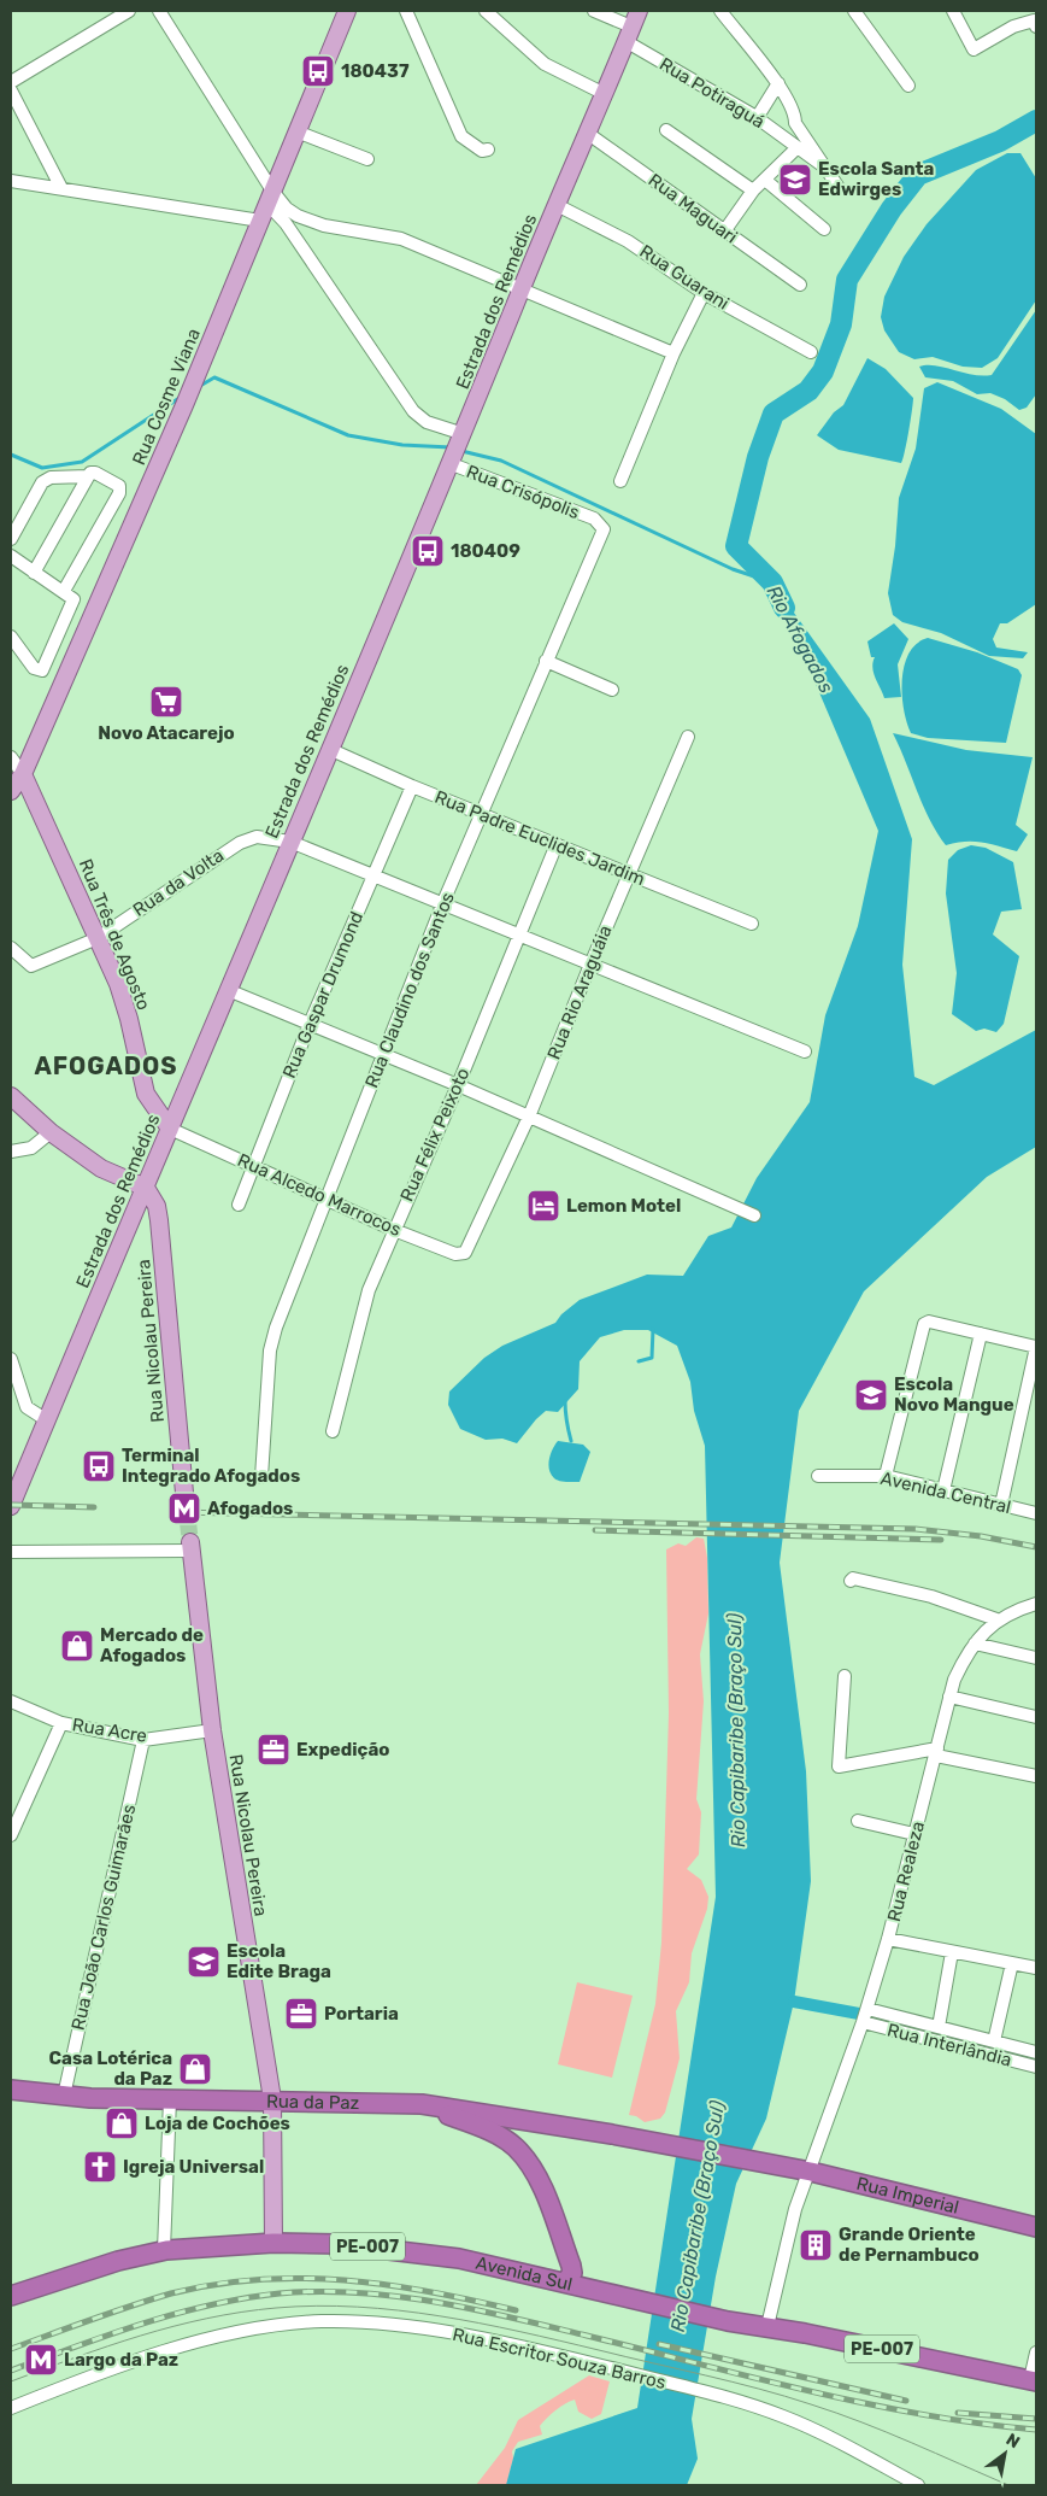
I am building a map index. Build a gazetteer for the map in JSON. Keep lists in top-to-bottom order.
{
  "streets": {
    "highway": [
      "Rua da Paz",
      "Rua Imperial",
      "PE-007",
      "Avenida Sul"
    ],
    "main road": [
      "Estrada dos Remédios",
      "Rua Cosme Viana",
      "Rua Três de Agosto",
      "Rua Nicolau Pereira"
    ],
    "street": [
      "Rua Potiraguá",
      "Rua Maguari",
      "Rua Guarani",
      "Rua Crisópolis",
      "Rua Padre Euclides Jardim",
      "Rua da Volta",
      "Rua Claudino dos Santos",
      "Rua Rio Araguáia",
      "Rua Gaspar Drumond",
      "Rua Félix Peixoto",
      "Rua Alcedo Marrocos",
      "Avenida Central",
      "Rua Acre",
      "Rua Realeza",
      "Rua João Carlos Guimarães",
      "Rua Interlândia",
      "Rua Escritor Souza Barros"
    ]
  },
  "crossings": [
    ["Rua Potiraguá", "Estrada dos Remédios"],
    ["Rua Maguari", "Estrada dos Remédios"],
    ["Rua Guarani", "Estrada dos Remédios"],
    ["Estrada dos Remédios", "Rua Crisópolis"],
    ["Estrada dos Remédios", "Rua Padre Euclides Jardim"],
    ["Estrada dos Remédios", "Rua da Volta"],
    ["Estrada dos Remédios", "Rua Três de Agosto"],
    ["Estrada dos Remédios", "Rua Alcedo Marrocos"],
    ["Estrada dos Remédios", "Rua Nicolau Pereira"],
    ["Rua Cosme Viana", "Rua Três de Agosto"],
    ["Rua Crisópolis", "Rua Claudino dos Santos"],
    ["Rua Padre Euclides Jardim", "Rua Claudino dos Santos"],
    ["Rua Padre Euclides Jardim", "Rua Rio Araguáia"],
    ["Rua Padre Euclides Jardim", "Rua Gaspar Drumond"],
    ["Rua Padre Euclides Jardim", "Rua Félix Peixoto"],
    ["Rua da Volta", "Rua Três de Agosto"],
    ["Rua da Volta", "Rua Claudino dos Santos"],
    ["Rua da Volta", "Rua Rio Araguáia"],
    ["Rua da Volta", "Rua Gaspar Drumond"],
    ["Rua da Volta", "Rua Félix Peixoto"],
    ["Rua Três de Agosto", "Rua Alcedo Marrocos"],
    ["Rua Claudino dos Santos", "Rua Alcedo Marrocos"],
    ["Rua Rio Araguáia", "Rua Alcedo Marrocos"],
    ["Rua Gaspar Drumond", "Rua Alcedo Marrocos"],
    ["Rua Félix Peixoto", "Rua Alcedo Marrocos"],
    ["Rua Nicolau Pereira", "Rua Acre"],
    ["Rua Nicolau Pereira", "Rua da Paz"],
    ["Rua Nicolau Pereira", "Avenida Sul"],
    ["Rua Acre", "Rua João Carlos Guimarães"],
    ["Rua Realeza", "Rua Interlândia"],
    ["Rua Realeza", "Rua Imperial"],
    ["Rua Realeza", "Avenida Sul"],
    ["Rua João Carlos Guimarães", "Rua da Paz"],
    ["Rua da Paz", "Rua Imperial"]
  ],
  "districts": ["AFOGADOS"],
  "water": ["Rio Afogados", "Rio Capibaribe (Braço Sul)"],
  "places": {
    "bus stop": ["180437", "180409", "Terminal Integrado Afogados"],
    "school or university": ["Escola Santa Edwirges", "Escola Novo Mangue", "Escola Edite Braga"],
    "supermarket": ["Novo Atacarejo"],
    "hotel": ["Lemon Motel"],
    "metro station": ["Afogados", "Largo da Paz"],
    "shop": ["Mercado de Afogados", "Casa Lotérica da Paz", "Loja de Cochões"],
    "office": ["Expedição", "Portaria"],
    "church": ["Igreja Universal"],
    "building": ["Grande Oriente de Pernambuco"]
  },
  "north": "top right"
}
